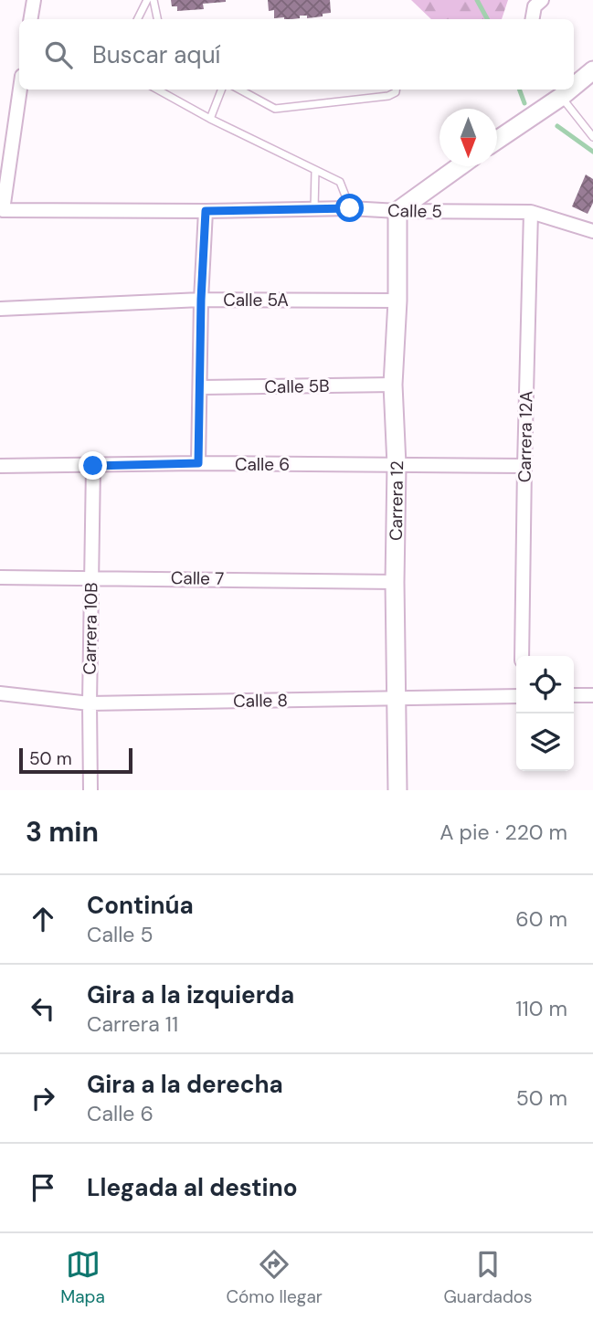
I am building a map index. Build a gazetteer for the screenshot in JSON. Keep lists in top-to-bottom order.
{
  "streets": {
    "street": [
      "Calle 5",
      "Calle 5A",
      "Calle 5B",
      "Carrera 12A",
      "Calle 6",
      "Carrera 12",
      "Calle 7",
      "Carrera 10B",
      "Calle 8"
    ]
  },
  "crossings": [
    ["Calle 5", "Carrera 12A"],
    ["Calle 5", "Carrera 12"],
    ["Calle 5A", "Carrera 12"],
    ["Calle 5B", "Carrera 12"],
    ["Carrera 12A", "Calle 6"],
    ["Calle 6", "Carrera 12"],
    ["Calle 6", "Carrera 10B"],
    ["Carrera 12", "Calle 7"],
    ["Carrera 12", "Calle 8"],
    ["Calle 7", "Carrera 10B"],
    ["Carrera 10B", "Calle 8"]
  ],
  "scale_bar": "50 m",
  "north": "bottom",
  "page": {
    "search": "Buscar aquí",
    "scale": "50 m",
    "heading": ["3 min", "A pie · 220 m"],
    "list": [
      ["Continúa", "Calle 5", "60 m"],
      ["Gira a la izquierda", "Carrera 11", "110 m"],
      ["Gira a la derecha", "Calle 6", "50 m"],
      "Llegada al destino"
    ],
    "nav": ["Mapa", "Cómo llegar", "Guardados"]
  }
}
